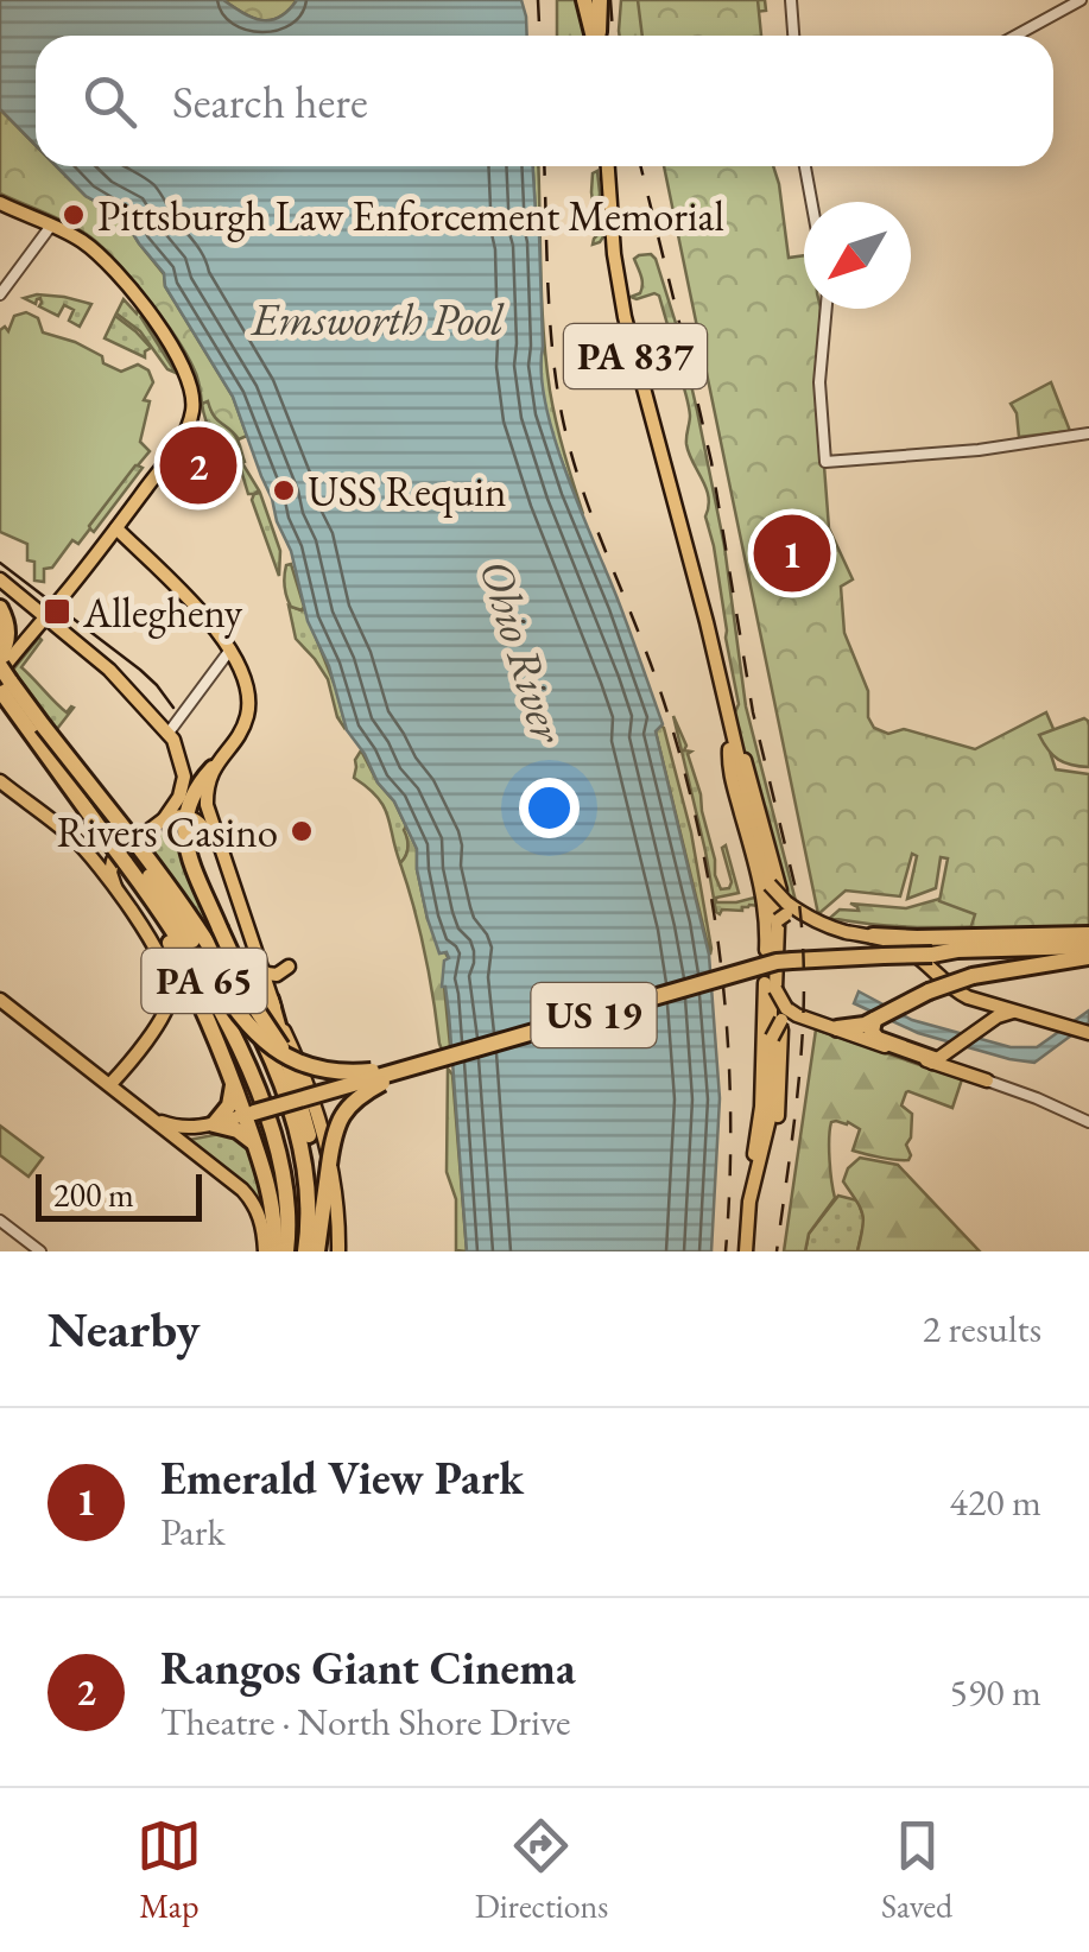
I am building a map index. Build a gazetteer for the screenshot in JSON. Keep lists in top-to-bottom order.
{
  "streets": {
    "highway": ["PA 65", "US 19"],
    "main road": ["PA 837"]
  },
  "crossings": [
    ["PA 65", "US 19"]
  ],
  "water": ["Emsworth Pool", "Ohio River"],
  "places": {
    "other": ["Pittsburgh Law Enforcement Memorial", "USS Requin", "Rivers Casino"],
    "transit": ["Allegheny"]
  },
  "scale_bar": "200 m",
  "north": "bottom left",
  "page": {
    "search": "Search here",
    "pins": ["2", "1"],
    "scale": "200 m",
    "heading": ["Nearby", "2 results"],
    "list": [
      {
        "mark": "1",
        "name": "Emerald View Park",
        "note": "Park",
        "value": "420 m"
      },
      {
        "mark": "2",
        "name": "Rangos Giant Cinema",
        "note": "Theatre · North Shore Drive",
        "value": "590 m"
      }
    ],
    "nav": ["Map", "Directions", "Saved"]
  }
}
